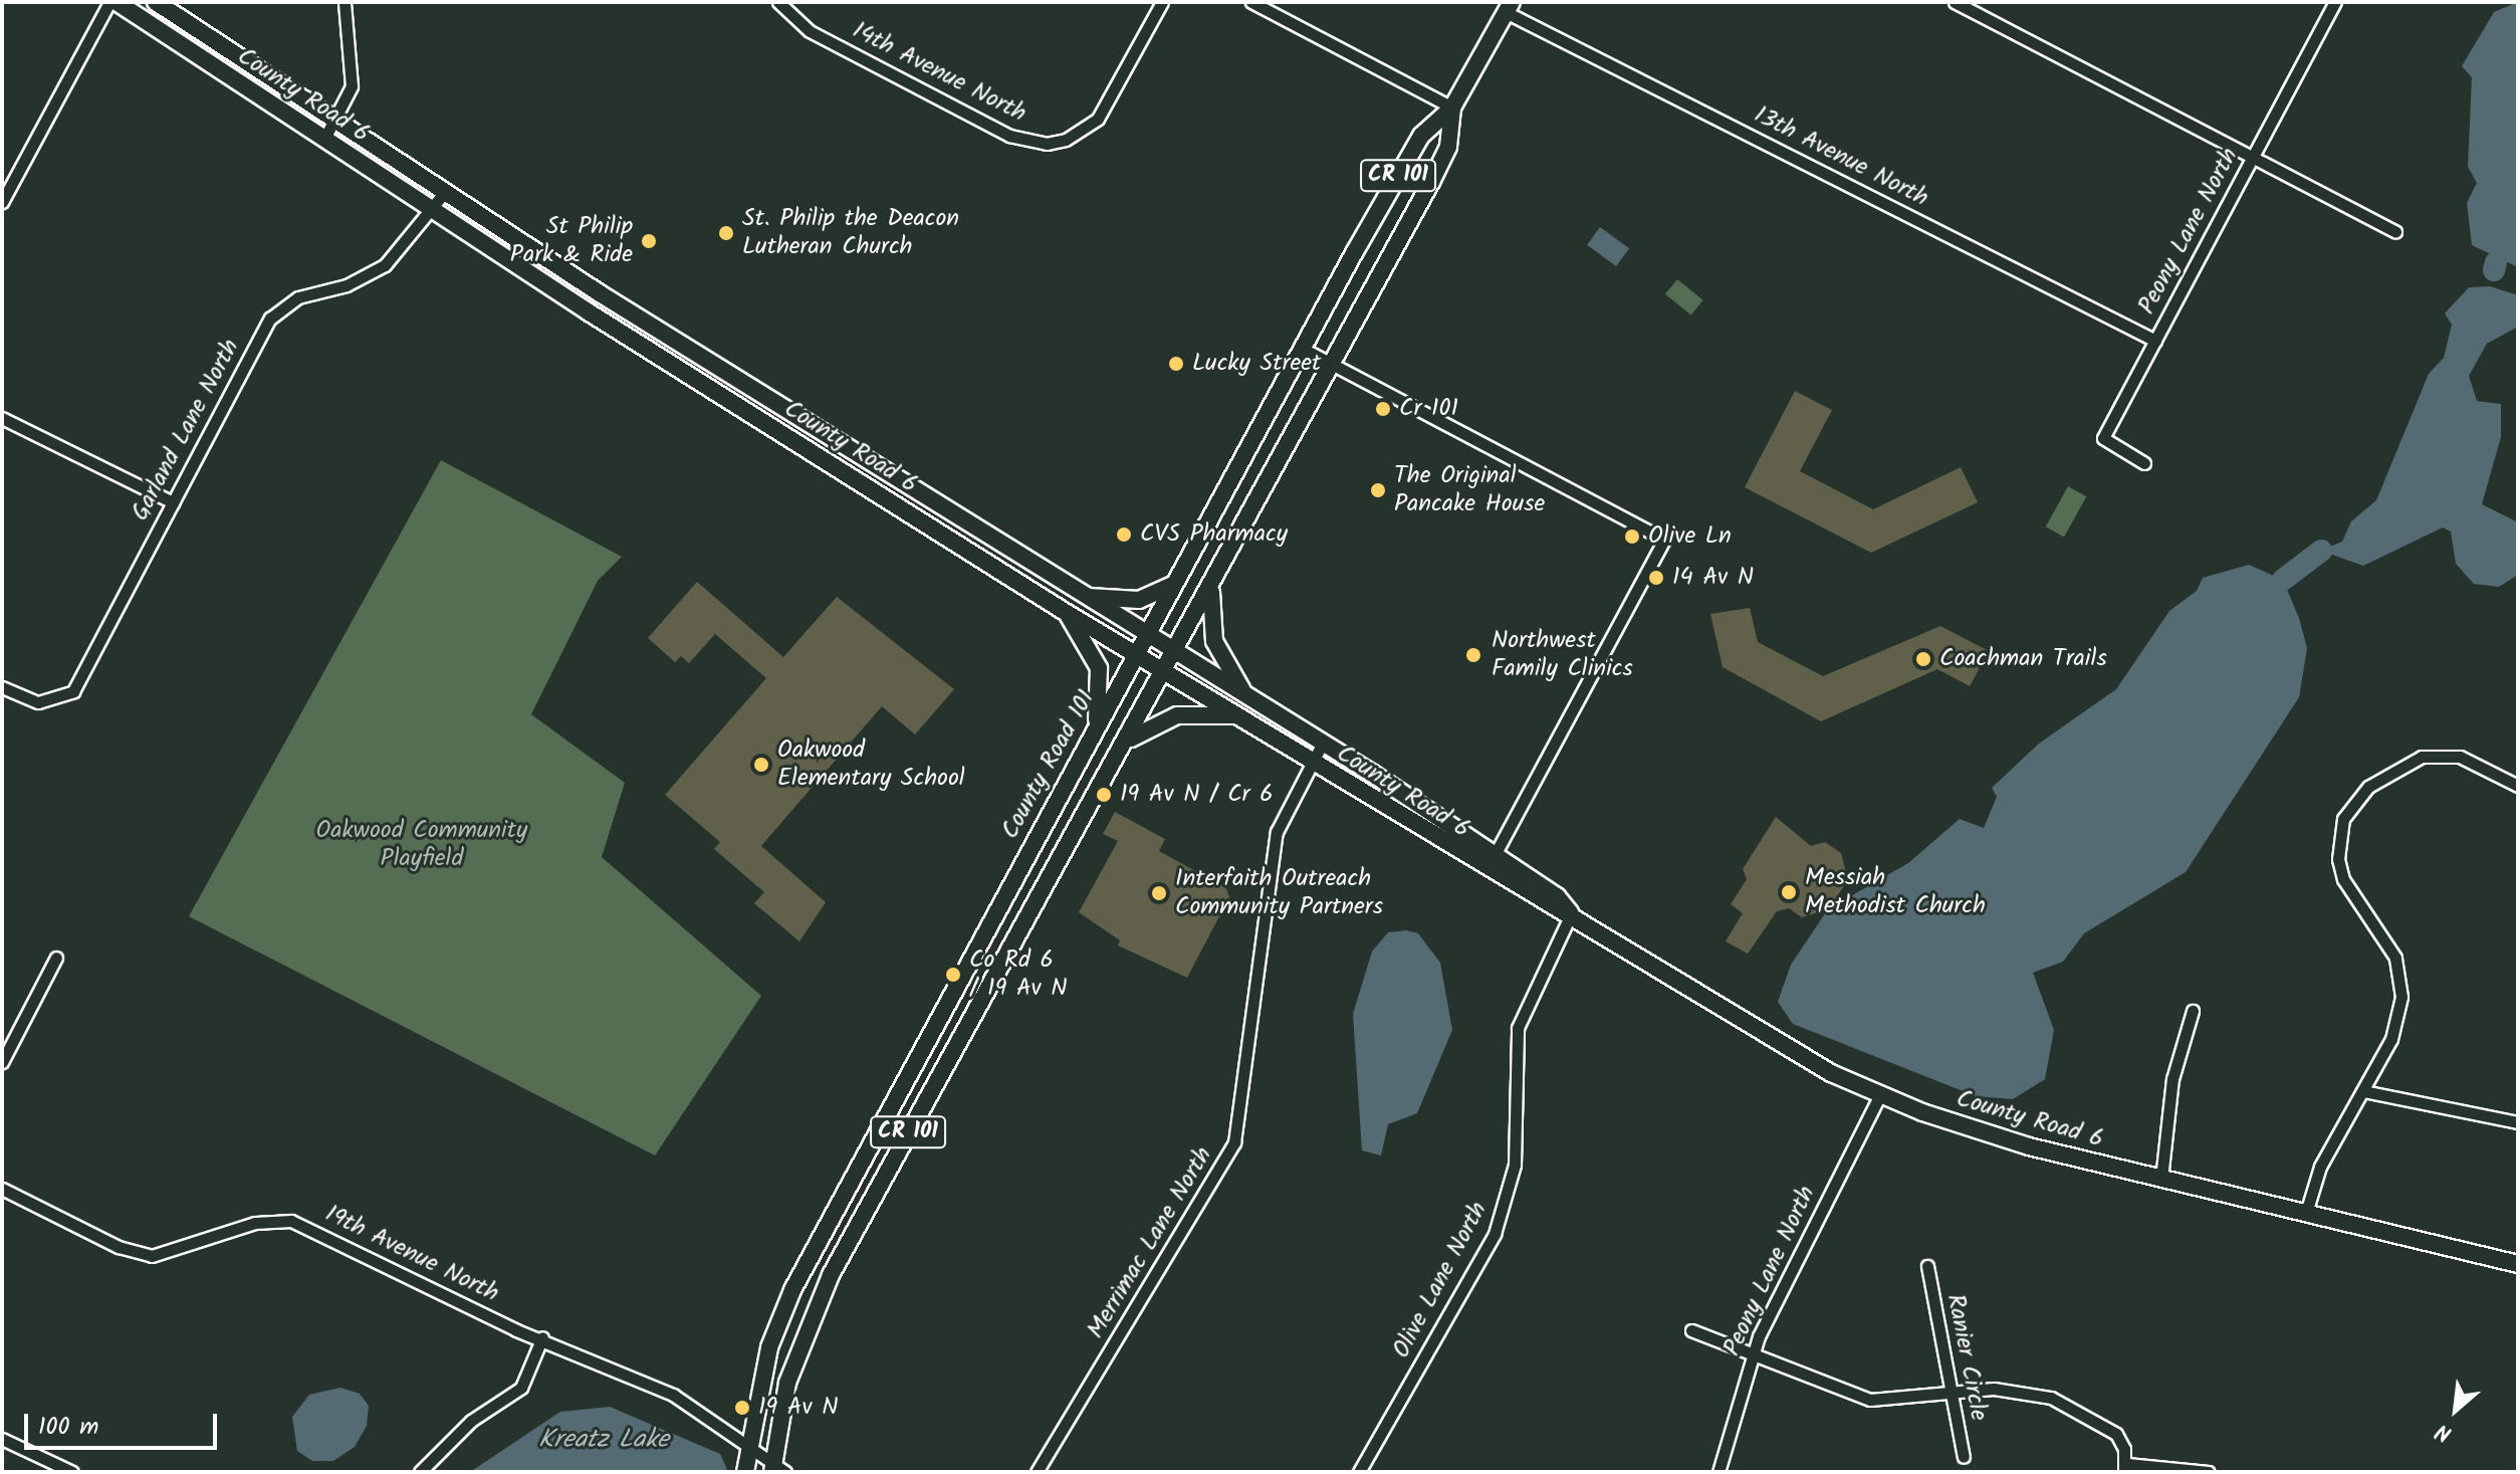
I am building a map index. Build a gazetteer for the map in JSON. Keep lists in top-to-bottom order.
{
  "streets": {
    "main road": ["County Road 6", "CR 101", "County Road 101"],
    "street": [
      "14th Avenue North",
      "13th Avenue North",
      "Peony Lane North",
      "Garland Lane North",
      "Merrimac Lane North",
      "19th Avenue North",
      "Olive Lane North",
      "Ranier Circle"
    ]
  },
  "crossings": [
    ["County Road 6", "Peony Lane North"],
    ["County Road 6", "Garland Lane North"],
    ["County Road 6", "County Road 101"],
    ["County Road 6", "Merrimac Lane North"],
    ["County Road 6", "Olive Lane North"],
    ["13th Avenue North", "Peony Lane North"],
    ["13th Avenue North", "County Road 101"],
    ["County Road 101", "19th Avenue North"]
  ],
  "water": ["Kreatz Lake"],
  "parks": ["Oakwood Community Playfield"],
  "places": [
    "St. Philip the Deacon Lutheran Church",
    "St Philip Park & Ride",
    "Lucky Street",
    "Cr 101",
    "The Original Pancake House",
    "CVS Pharmacy",
    "Olive Ln",
    "14 Av N",
    "Northwest Family Clinics",
    "Coachman Trails",
    "Oakwood Elementary School",
    "19 Av N / Cr 6",
    "Messiah Methodist Church",
    "Interfaith Outreach Community Partners",
    "Co Rd 6 / 19 Av N",
    "19 Av N"
  ],
  "scale_bar": "100 m",
  "north": "bottom left"
}
